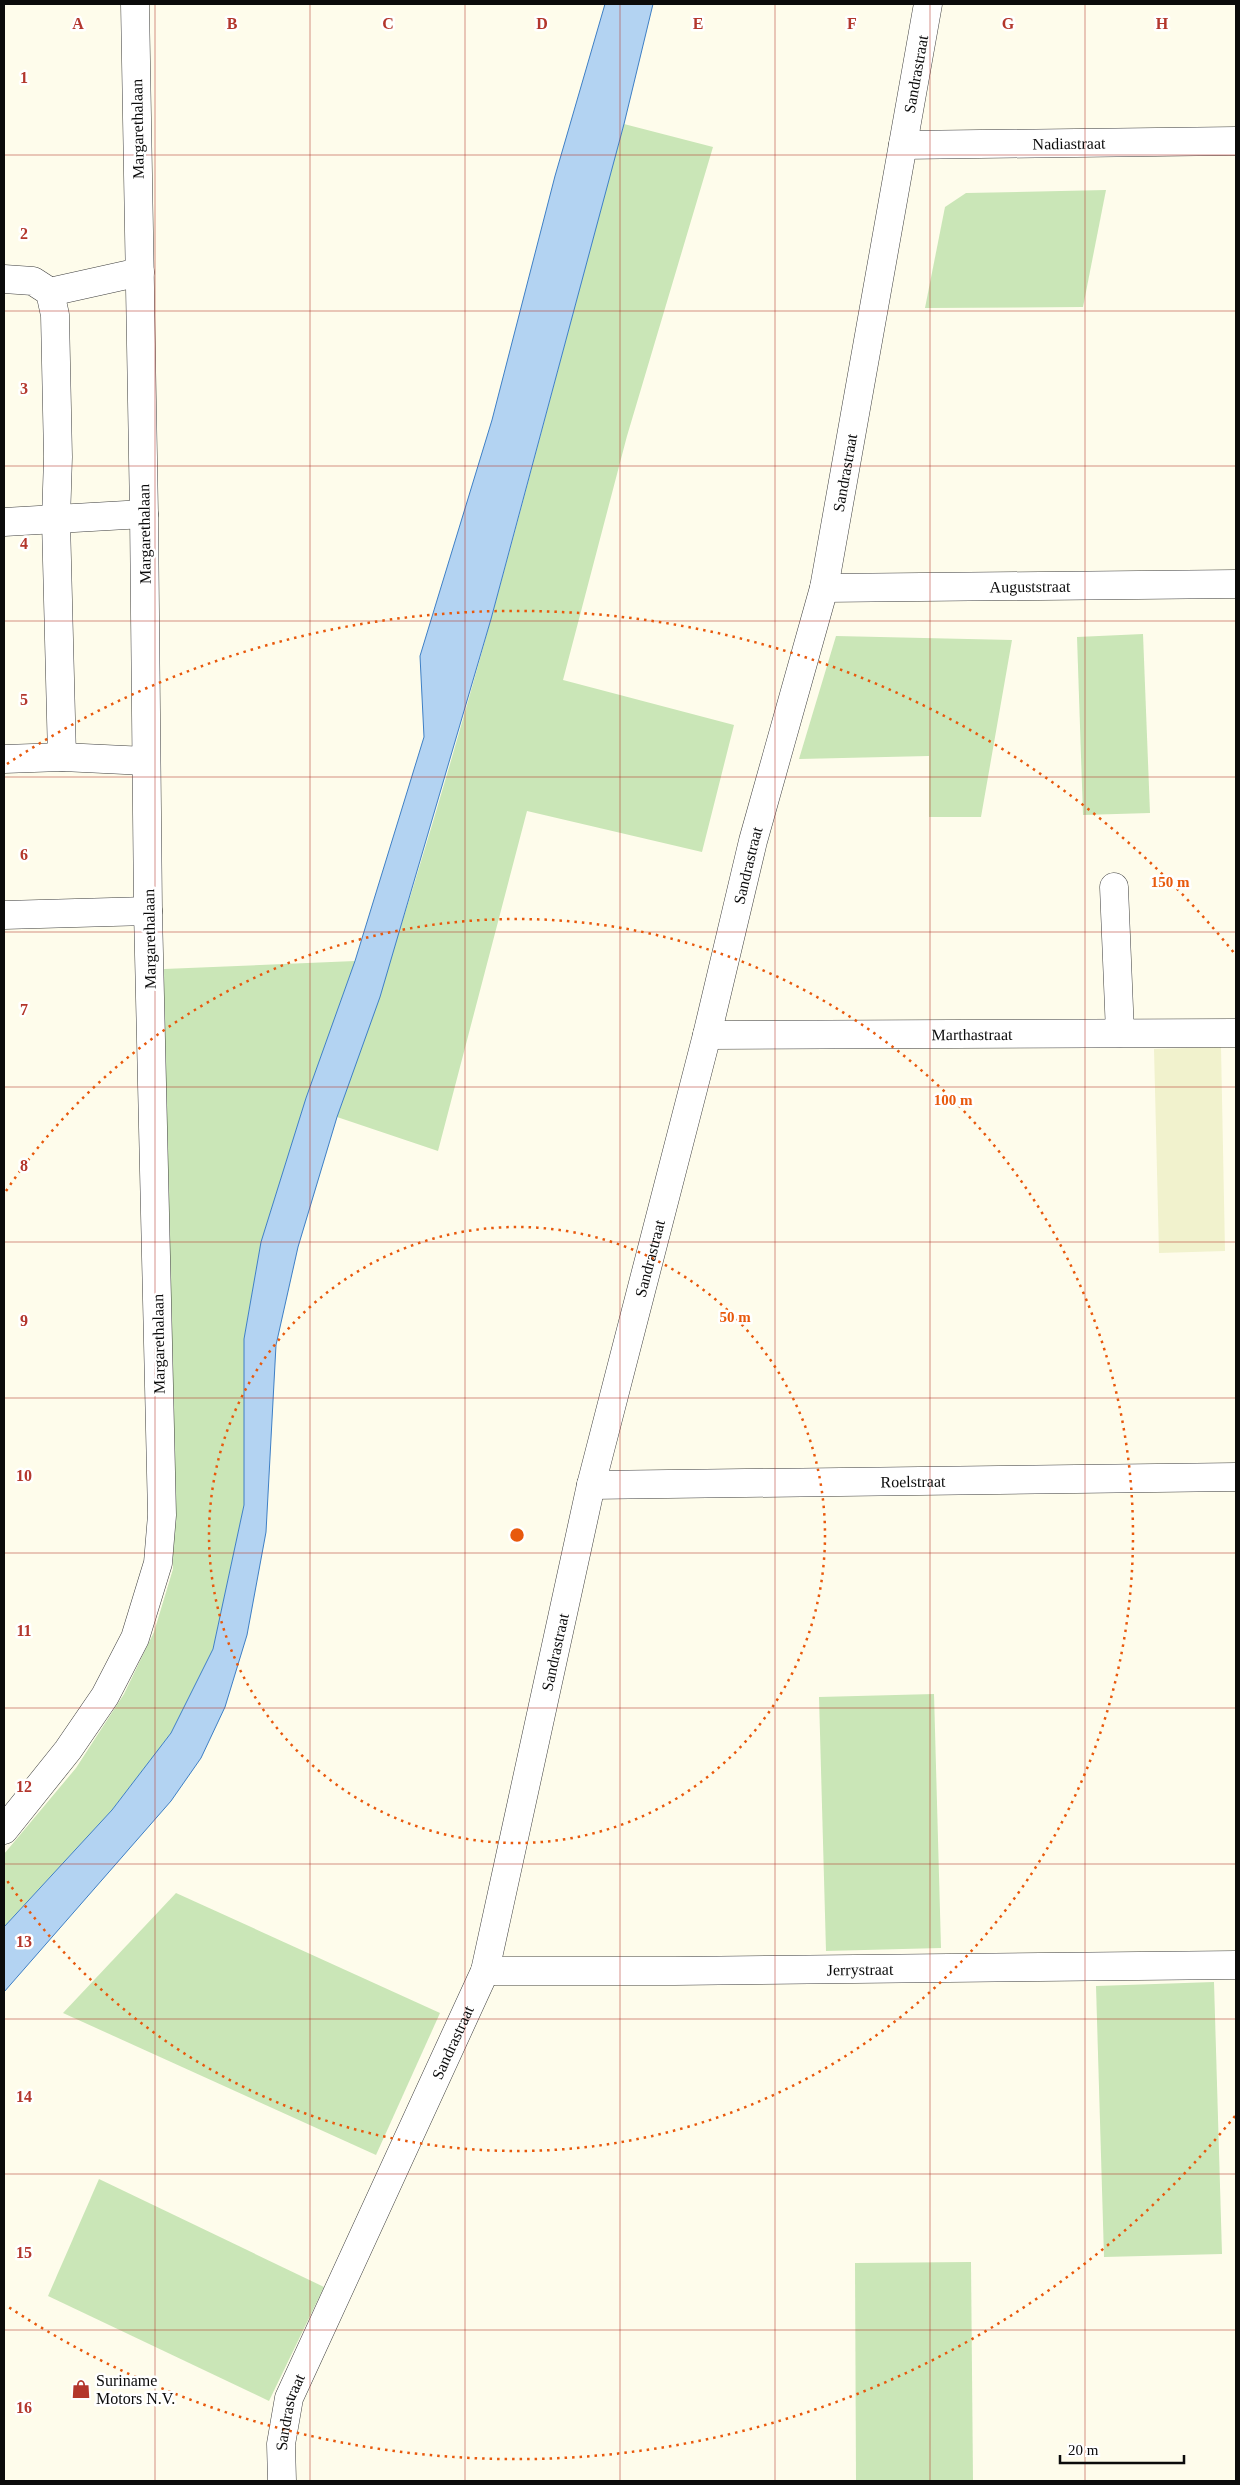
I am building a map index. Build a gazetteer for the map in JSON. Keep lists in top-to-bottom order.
{
  "streets": {
    "street": [
      "Sandrastraat",
      "Margarethalaan",
      "Nadiastraat",
      "Auguststraat",
      "Marthastraat",
      "Roelstraat",
      "Jerrystraat"
    ]
  },
  "crossings": [
    ["Sandrastraat", "Nadiastraat"],
    ["Sandrastraat", "Auguststraat"],
    ["Sandrastraat", "Marthastraat"],
    ["Sandrastraat", "Roelstraat"],
    ["Sandrastraat", "Jerrystraat"]
  ],
  "places": {
    "shop": ["Suriname Motors N.V."]
  },
  "scale_bar": "20 m",
  "grid": {
    "columns": [
      "A",
      "B",
      "C",
      "D",
      "E",
      "F",
      "G",
      "H"
    ],
    "rows": [
      "1",
      "2",
      "3",
      "4",
      "5",
      "6",
      "7",
      "8",
      "9",
      "10",
      "11",
      "12",
      "13",
      "14",
      "15",
      "16"
    ]
  },
  "rings": ["150 m", "100 m", "50 m"]
}
